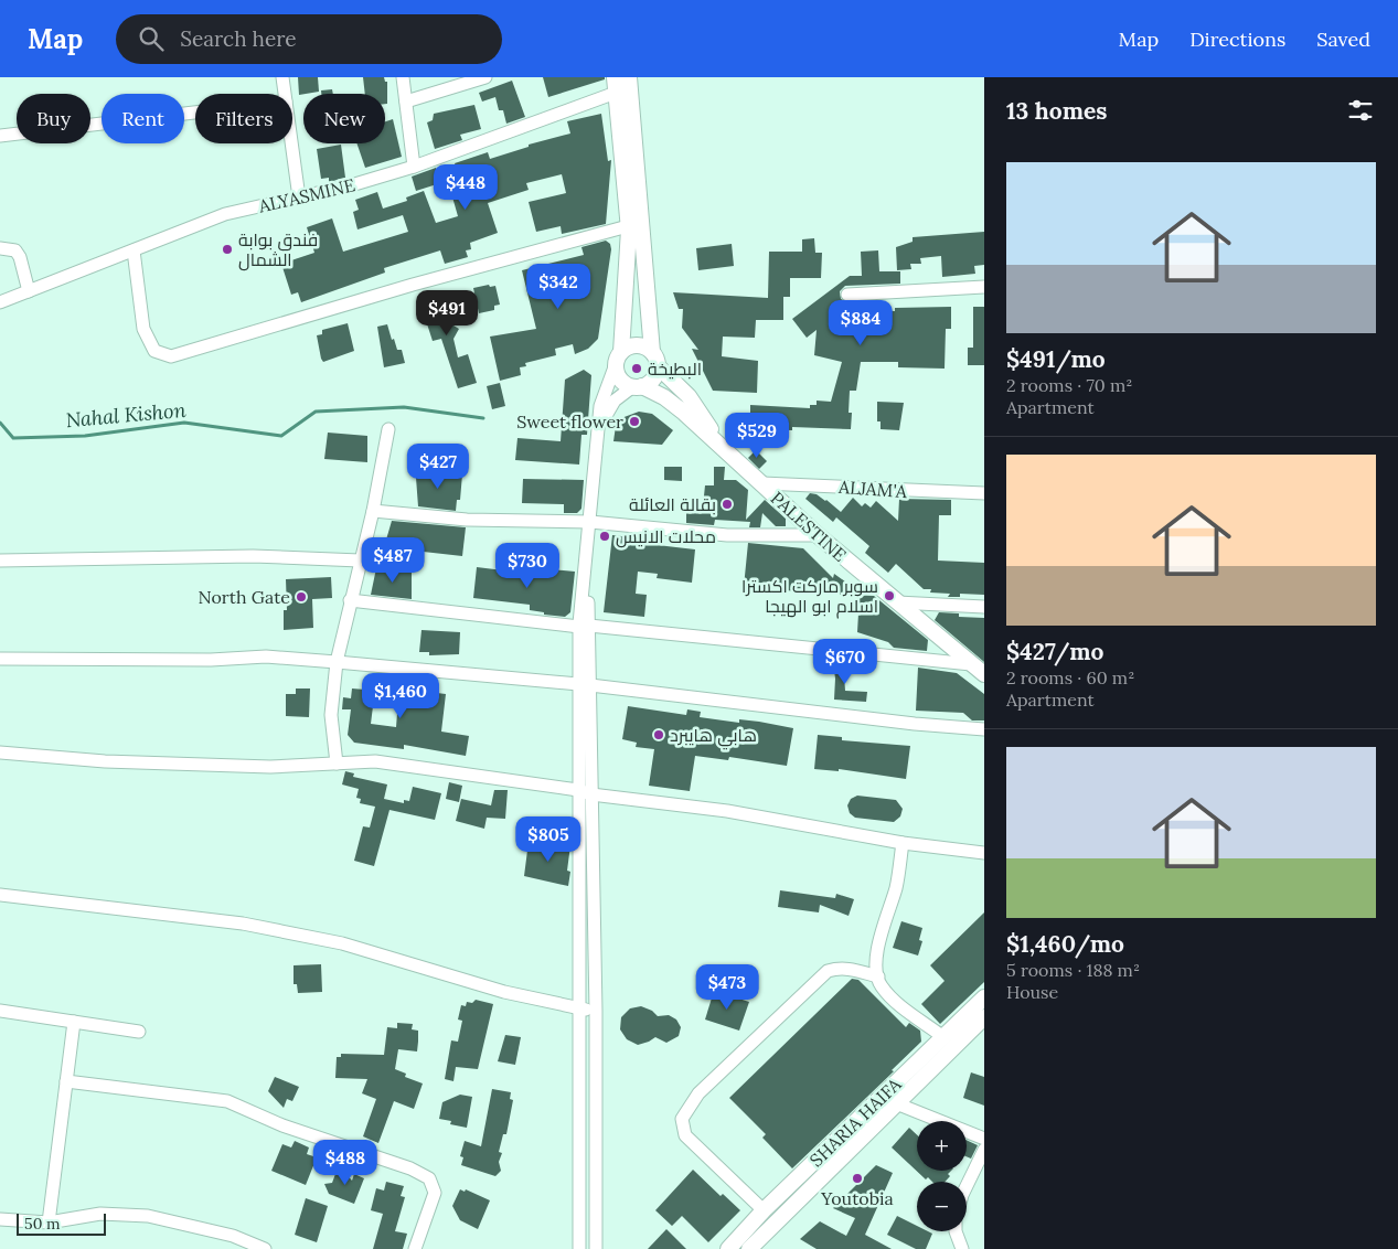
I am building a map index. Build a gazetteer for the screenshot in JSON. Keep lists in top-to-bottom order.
{
  "streets": {
    "main road": ["PALESTINE", "SHARIA HAIFA"],
    "street": ["ALYASMINE", "ALJAM'A"]
  },
  "crossings": [
    ["ALJAM'A", "PALESTINE"]
  ],
  "water": ["Nahal Kishon"],
  "places": [
    "فندق بوابة الشمال",
    "البطيخة",
    "Sweet flower",
    "بقالة العائلة",
    "محلات الانيس",
    "سوبر ماركت اكسترا اسلام ابو الهيجا",
    "North Gate",
    "هابي هايبرد",
    "Youtobia"
  ],
  "scale_bar": "50 m",
  "page": {
    "header": "Map",
    "search": "Search here",
    "nav": ["Map", "Directions", "Saved"],
    "heading": "13 homes",
    "chip": [
      "Buy",
      "Rent",
      "Filters",
      "New"
    ],
    "list": [
      {
        "name": "$491/mo",
        "note": "2 rooms · 70 m² · Apartment"
      },
      {
        "name": "$427/mo",
        "note": "2 rooms · 60 m² · Apartment"
      },
      {
        "name": "$1,460/mo",
        "note": "5 rooms · 188 m² · House"
      }
    ],
    "price": [
      "$448",
      "$342",
      "$491",
      "$884",
      "$529",
      "$427",
      "$487",
      "$730",
      "$670",
      "$1,460",
      "$805",
      "$473",
      "$488"
    ],
    "map_buttons": ["+", "−"],
    "scale": "50 m"
  }
}
